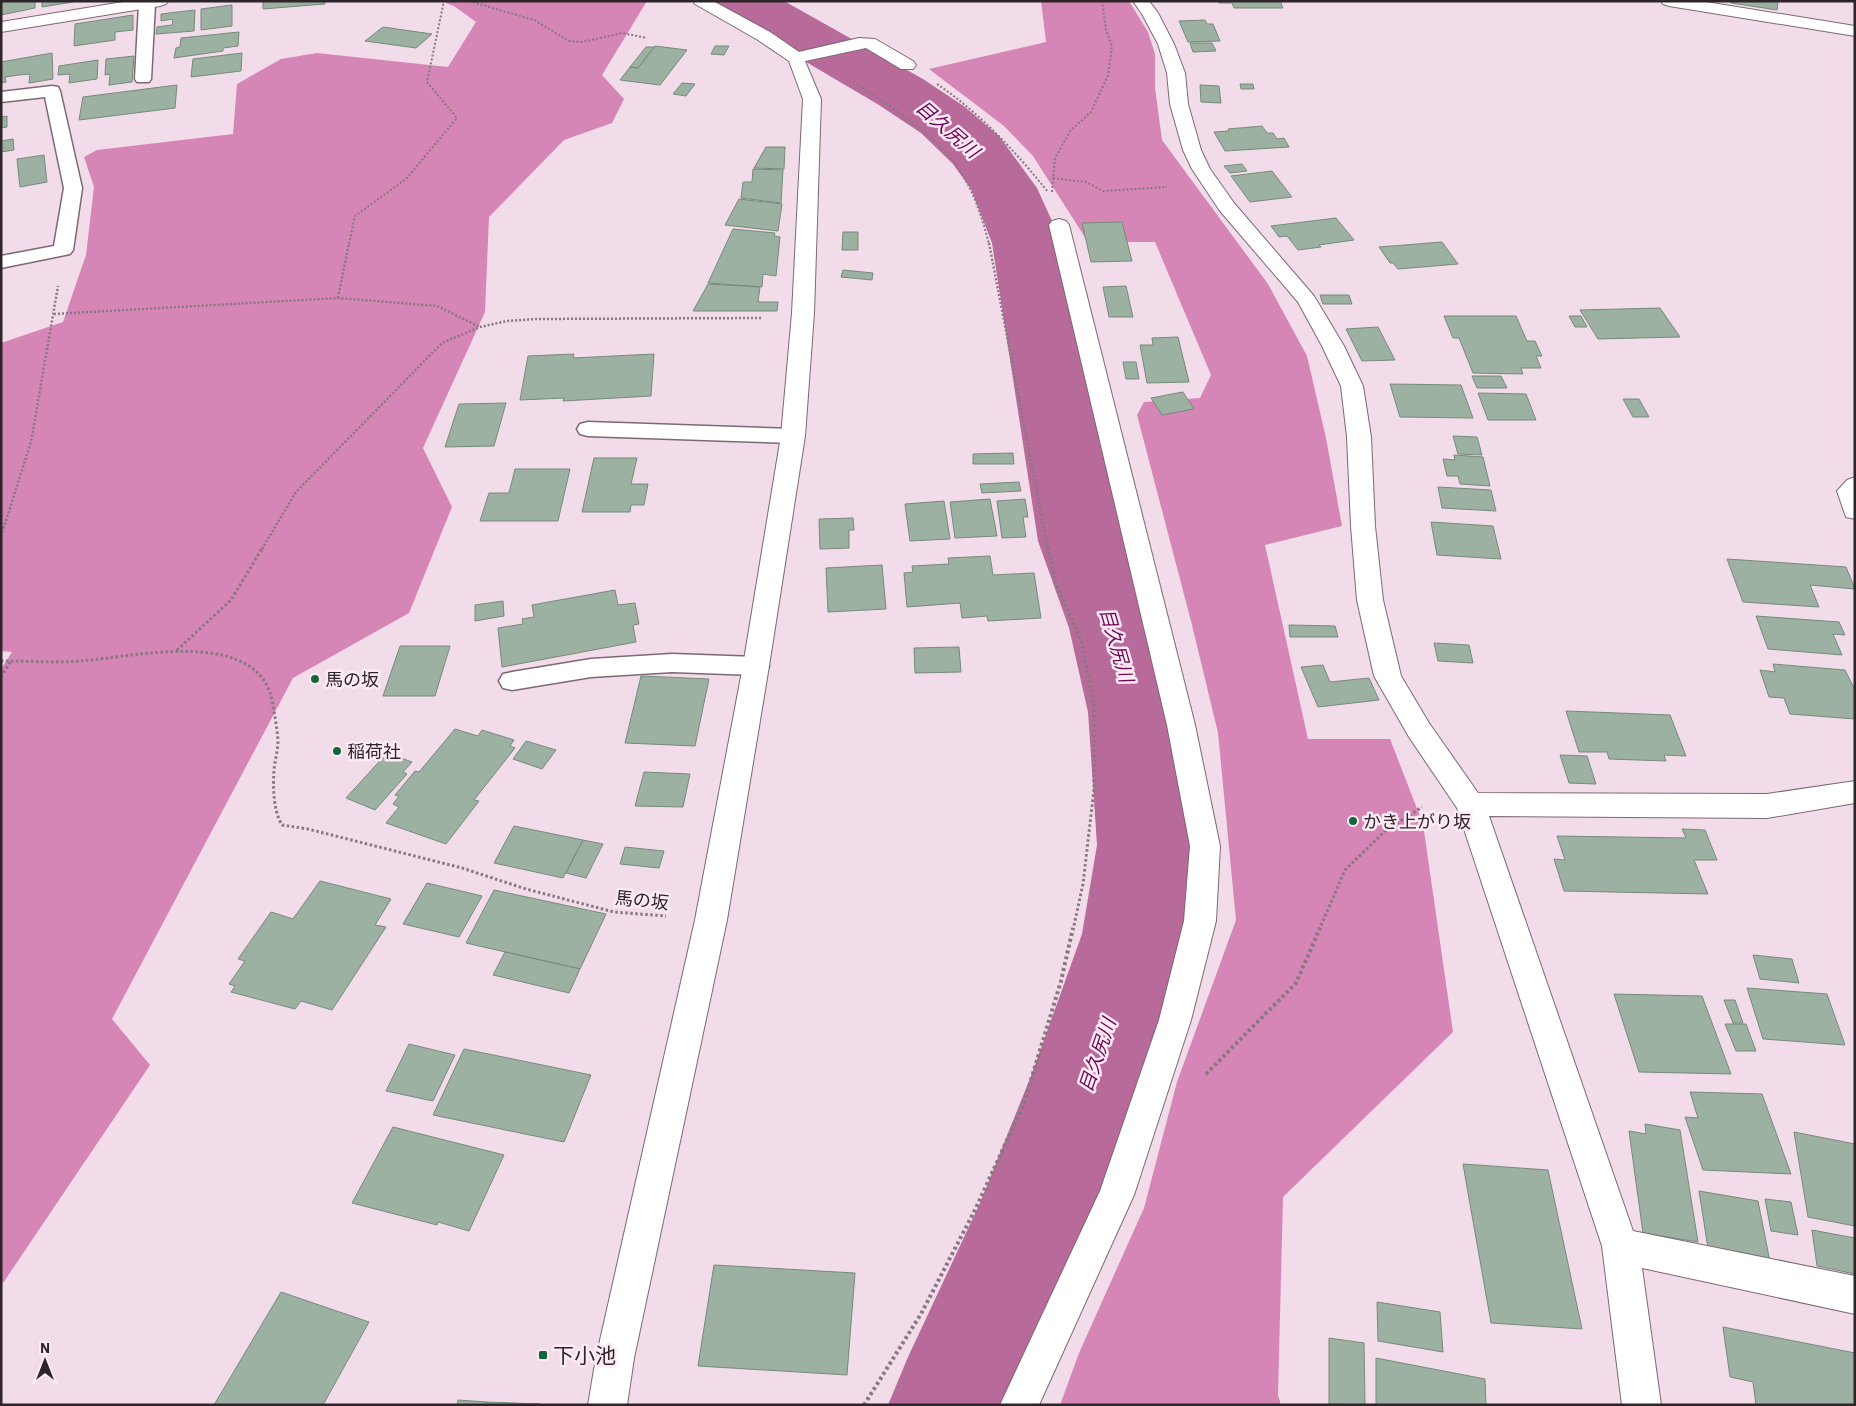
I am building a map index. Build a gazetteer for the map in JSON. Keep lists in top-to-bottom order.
{
  "streets": {
    "path": ["馬の坂"]
  },
  "water": ["目久尻川"],
  "places": {
    "other": ["馬の坂", "稲荷社", "かき上がり坂"],
    "transit": ["下小池"]
  },
  "north": "top"
}
